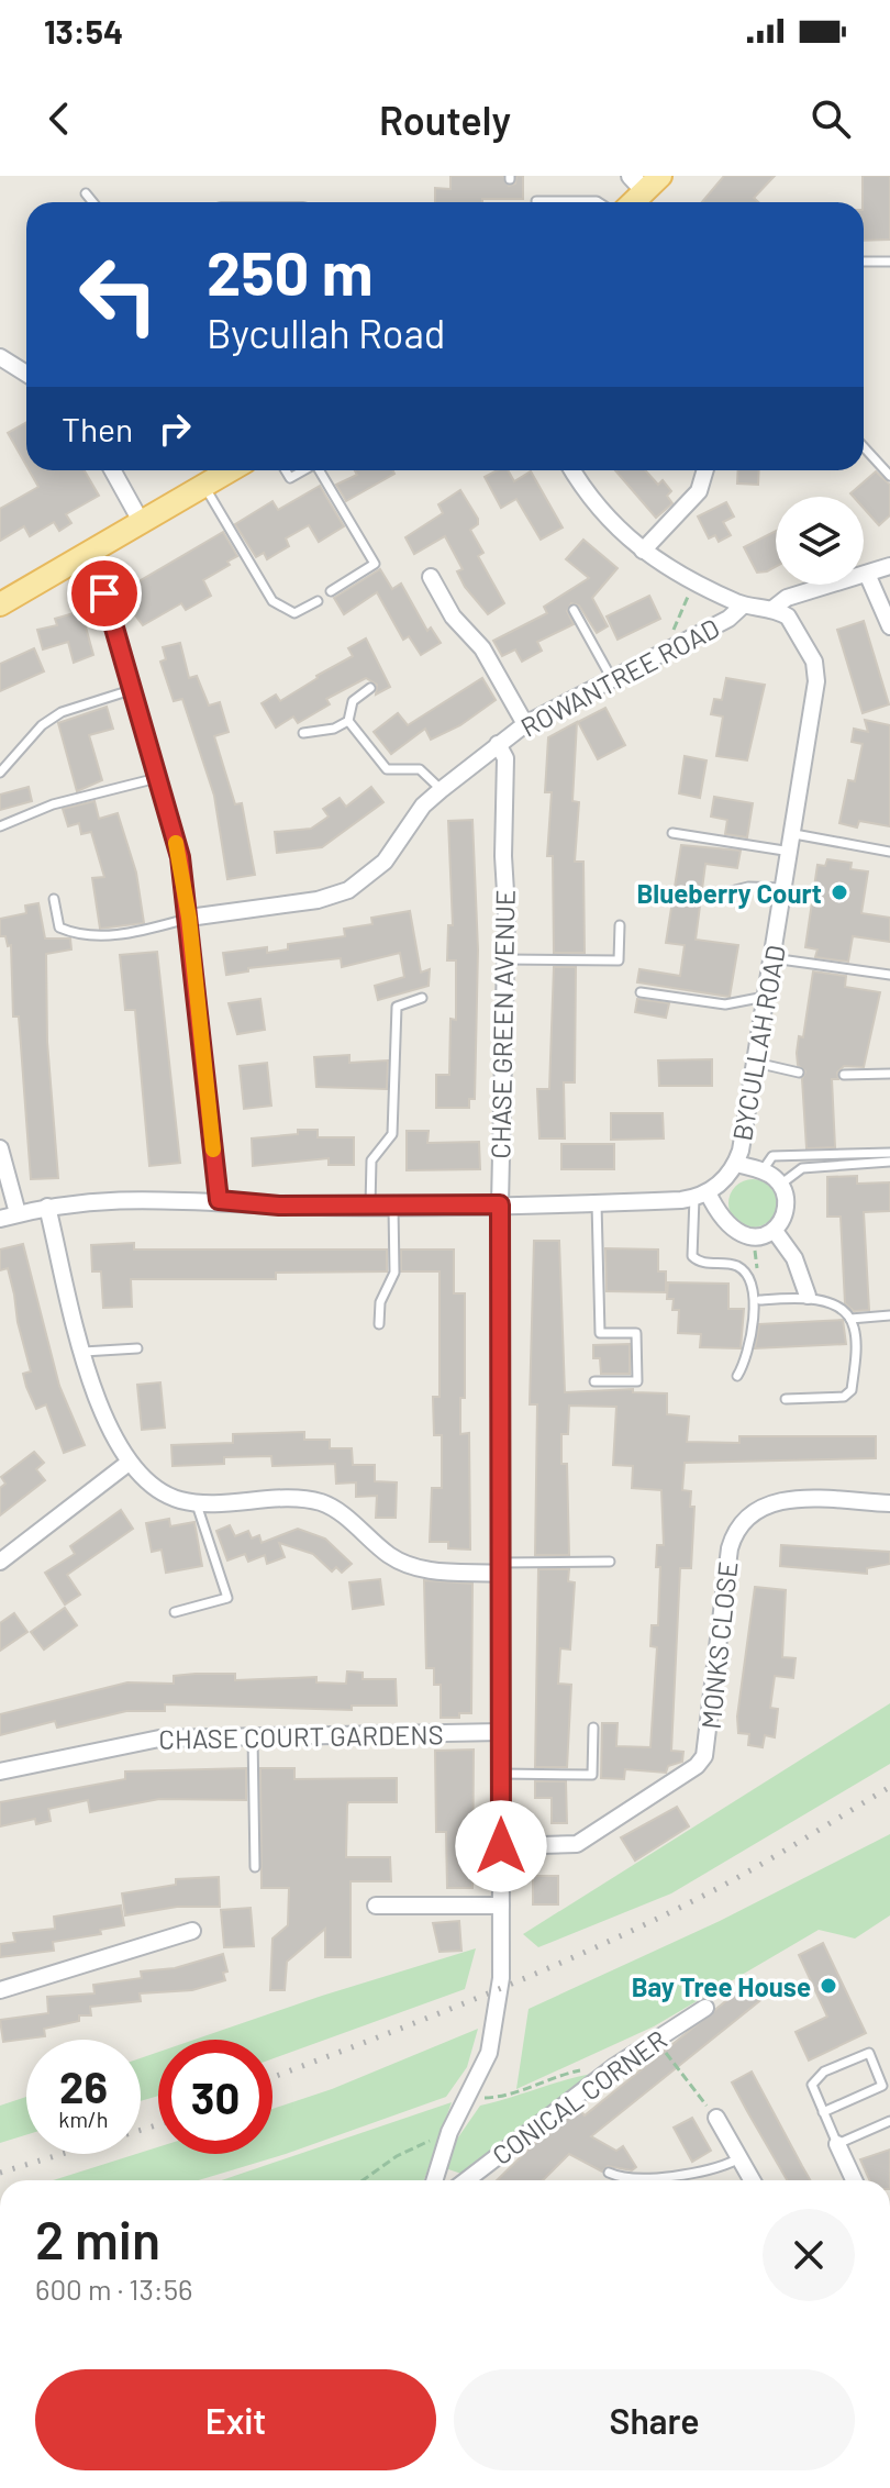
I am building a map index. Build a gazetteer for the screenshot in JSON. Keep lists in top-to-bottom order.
{
  "streets": {
    "street": [
      "ROWANTREE ROAD",
      "CHASE GREEN AVENUE",
      "BYCULLAH ROAD",
      "MONKS CLOSE",
      "CHASE COURT GARDENS",
      "CONICAL CORNER"
    ]
  },
  "crossings": [
    ["ROWANTREE ROAD", "CHASE GREEN AVENUE"],
    ["CHASE GREEN AVENUE", "MONKS CLOSE"],
    ["CHASE GREEN AVENUE", "CHASE COURT GARDENS"]
  ],
  "places": ["Blueberry Court", "Bay Tree House"],
  "page": {
    "status": "13:54",
    "header": "Routely",
    "turn": ["250 m", "Bycullah Road"],
    "then": "Then",
    "speed": "26 km/h",
    "limit": "30",
    "heading": ["2 min", "600 m · 13:56"],
    "buttons": ["Exit", "Share"]
  }
}
